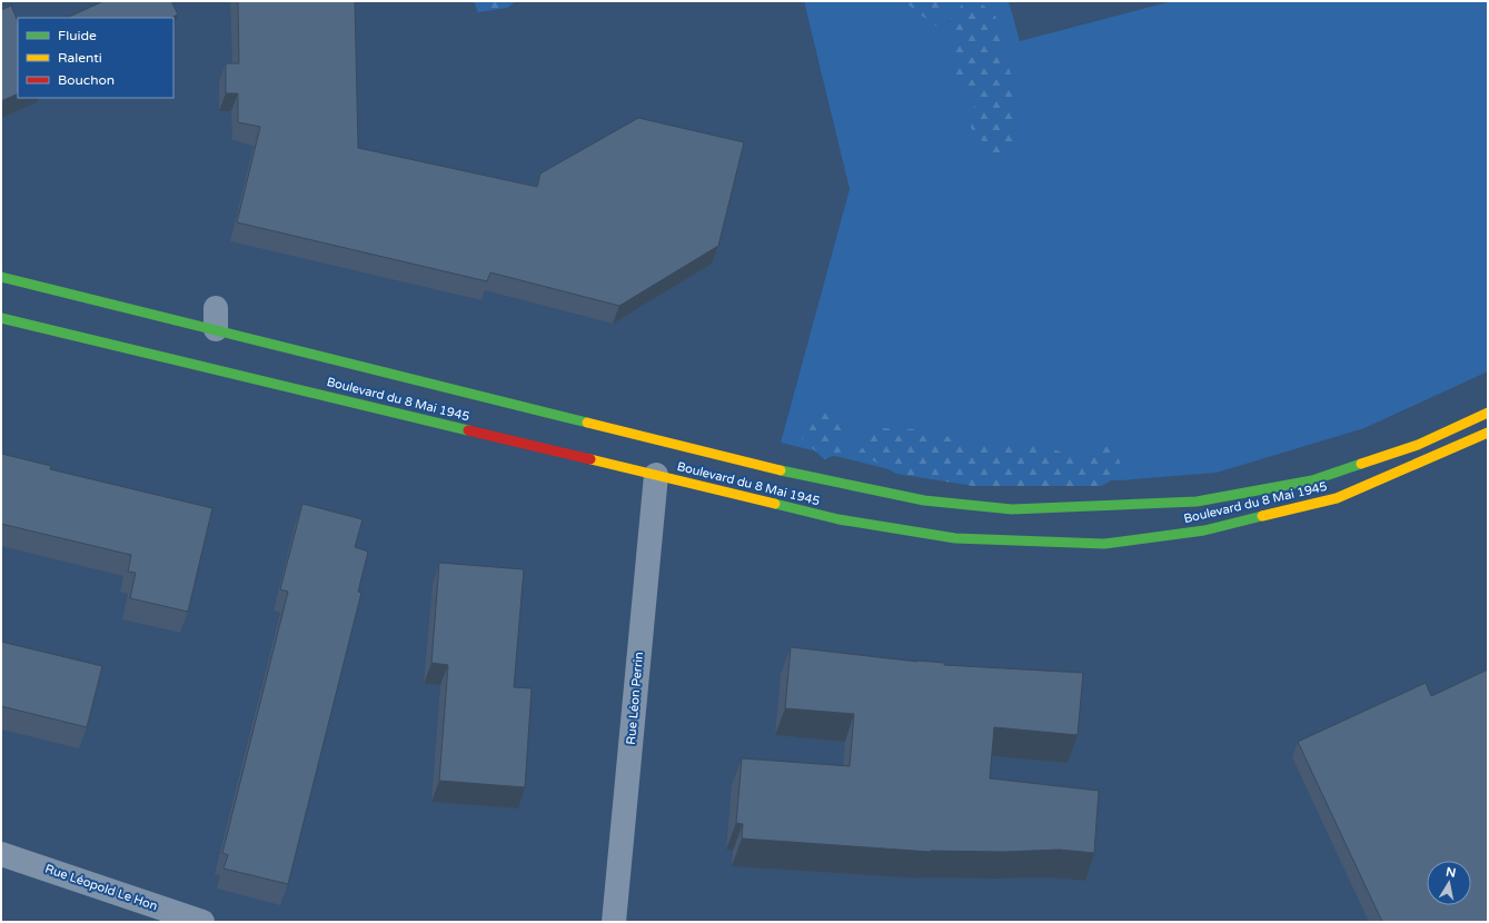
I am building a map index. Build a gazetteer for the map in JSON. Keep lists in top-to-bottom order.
{
  "streets": {
    "main road": ["Boulevard du 8 Mai 1945"],
    "street": ["Rue Léon Perrin", "Rue Léopold Le Hon"]
  },
  "crossings": [
    ["Boulevard du 8 Mai 1945", "Rue Léon Perrin"]
  ],
  "legend": ["Fluide", "Ralenti", "Bouchon"],
  "north": "top"
}
